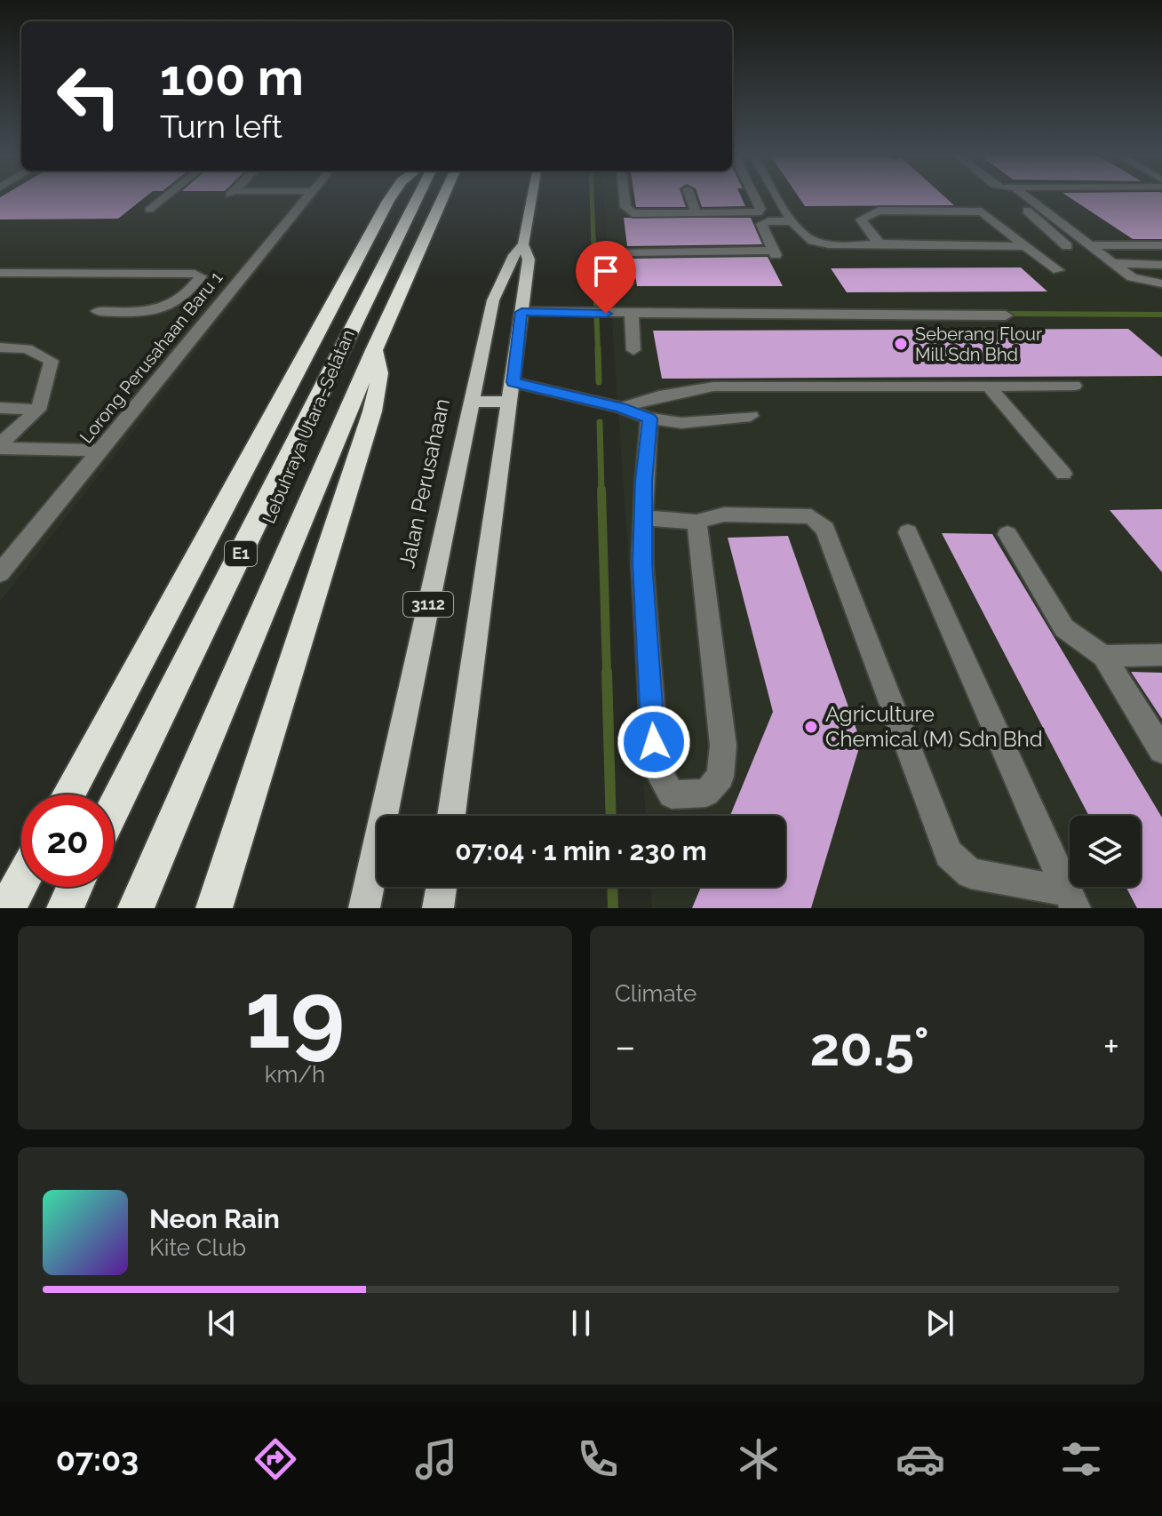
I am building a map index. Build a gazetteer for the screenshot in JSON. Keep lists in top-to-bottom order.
{
  "streets": {
    "highway": ["Lebuhraya Utara–Selatan", "E1"],
    "main road": ["Jalan Perusahaan", "3112"],
    "street": ["Lorong Perusahaan Baru 1"]
  },
  "places": ["Seberang Flour Mill Sdn Bhd", "Agriculture Chemical (M) Sdn Bhd"],
  "page": {
    "turn": ["100 m", "Turn left"],
    "limit": "20",
    "trip": "07:04 · 1 min · 230 m",
    "tile": [
      ["19", "km/h"],
      "Climate"
    ],
    "heat": ["−", "20.5°", "+"],
    "song": ["Neon Rain", "Kite Club"],
    "tabs": "07:03"
  }
}
